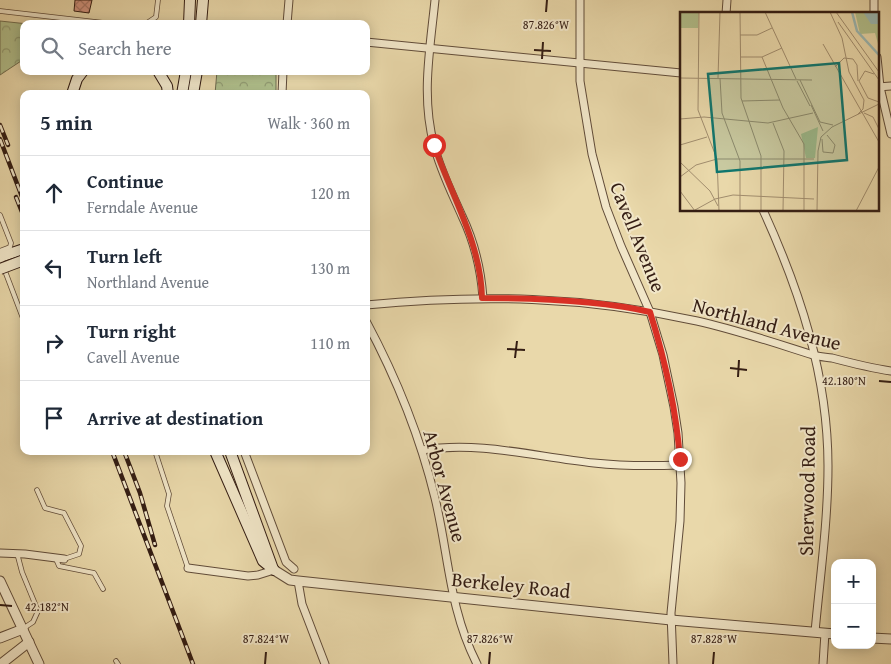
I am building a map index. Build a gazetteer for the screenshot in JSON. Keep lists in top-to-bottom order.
{
  "streets": {
    "street": [
      "Cavell Avenue",
      "Northland Avenue",
      "Arbor Avenue",
      "Sherwood Road",
      "Berkeley Road"
    ]
  },
  "crossings": [
    ["Cavell Avenue", "Northland Avenue"],
    ["Cavell Avenue", "Berkeley Road"],
    ["Northland Avenue", "Sherwood Road"],
    ["Arbor Avenue", "Berkeley Road"],
    ["Sherwood Road", "Berkeley Road"]
  ],
  "page": {
    "search": "Search here",
    "heading": ["5 min", "Walk · 360 m"],
    "list": [
      ["Continue", "Ferndale Avenue", "120 m"],
      ["Turn left", "Northland Avenue", "130 m"],
      ["Turn right", "Cavell Avenue", "110 m"],
      "Arrive at destination"
    ],
    "map_buttons": ["+", "−"]
  },
  "coordinates": [
    "87.826°W",
    "42.180°N",
    "42.182°N",
    "87.824°W",
    "87.828°W"
  ]
}
